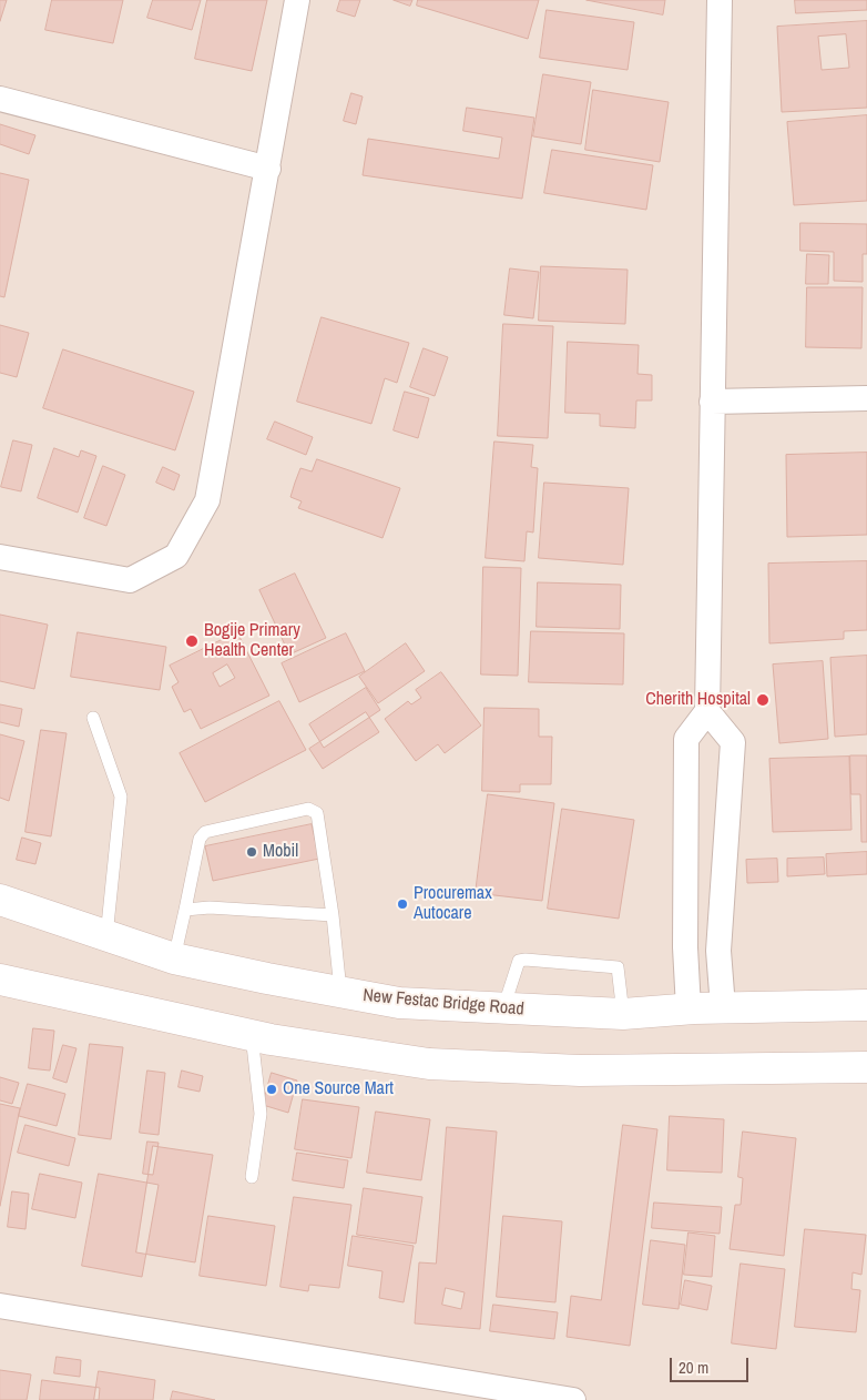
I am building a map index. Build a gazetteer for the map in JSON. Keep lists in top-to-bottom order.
{
  "streets": {
    "main road": ["New Festac Bridge Road"]
  },
  "places": [
    "Bogije Primary Health Center",
    "Cherith Hospital",
    "Mobil",
    "Procuremax Autocare",
    "One Source Mart"
  ],
  "scale_bar": "20 m"
}
